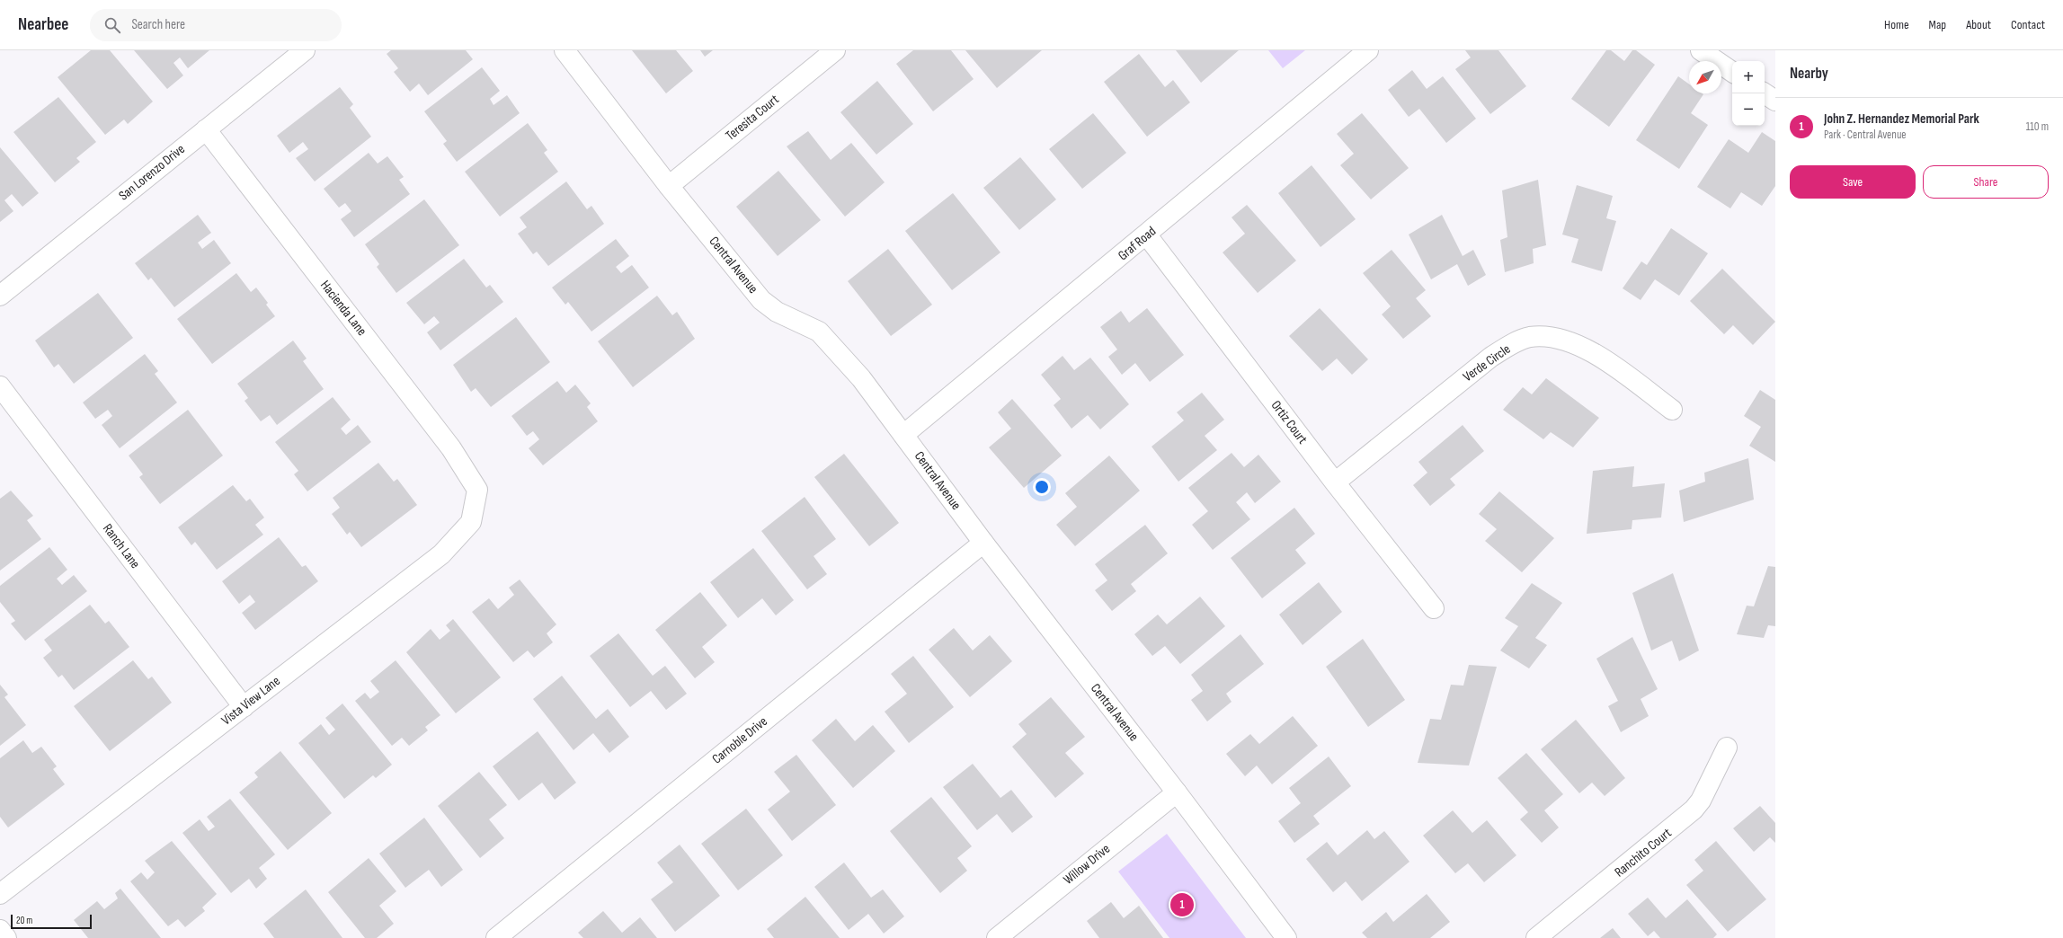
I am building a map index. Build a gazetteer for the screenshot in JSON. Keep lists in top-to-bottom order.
{
  "streets": {
    "street": [
      "Teresita Court",
      "San Lorenzo Drive",
      "Graf Road",
      "Central Avenue",
      "Hacienda Lane",
      "Verde Circle",
      "Ortiz Court",
      "Ranch Lane",
      "Vista View Lane",
      "Carnoble Drive",
      "Ranchito Court",
      "Willow Drive"
    ]
  },
  "crossings": [
    ["Teresita Court", "Central Avenue"],
    ["San Lorenzo Drive", "Hacienda Lane"],
    ["Graf Road", "Central Avenue"],
    ["Graf Road", "Ortiz Court"],
    ["Central Avenue", "Carnoble Drive"],
    ["Central Avenue", "Willow Drive"],
    ["Hacienda Lane", "Vista View Lane"],
    ["Verde Circle", "Ortiz Court"],
    ["Ranch Lane", "Vista View Lane"]
  ],
  "scale_bar": "20 m",
  "north": "bottom left",
  "page": {
    "header": "Nearbee",
    "search": "Search here",
    "nav": [
      "Home",
      "Map",
      "About",
      "Contact"
    ],
    "heading": "Nearby",
    "map_buttons": ["+", "−"],
    "list": [
      {
        "mark": "1",
        "name": "John Z. Hernandez Memorial Park",
        "note": "Park · Central Avenue",
        "value": "110 m"
      }
    ],
    "buttons": ["Save", "Share"],
    "pins": "1",
    "scale": "20 m"
  }
}
